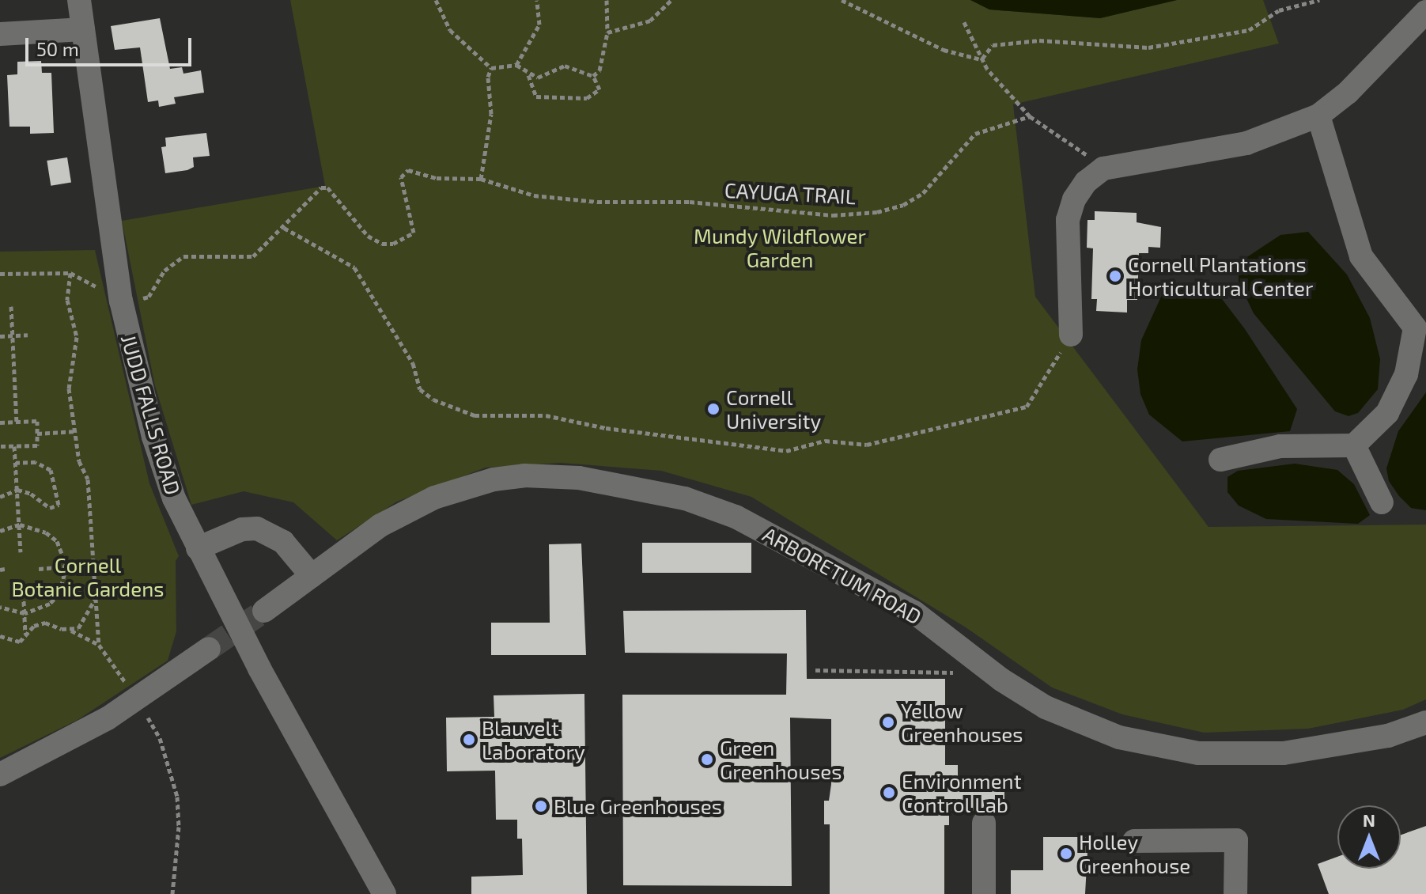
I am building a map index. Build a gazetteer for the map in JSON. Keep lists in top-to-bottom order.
{
  "streets": {
    "street": ["JUDD FALLS ROAD", "ARBORETUM ROAD"],
    "path": ["CAYUGA TRAIL"]
  },
  "parks": ["Mundy Wildflower Garden", "Cornell Botanic Gardens"],
  "places": [
    "Cornell Plantations Horticultural Center",
    "Cornell University",
    "Yellow Greenhouses",
    "Blauvelt Laboratory",
    "Green Greenhouses",
    "Environment Control Lab",
    "Blue Greenhouses",
    "Holley Greenhouse"
  ],
  "scale_bar": "50 m",
  "north": "top"
}
